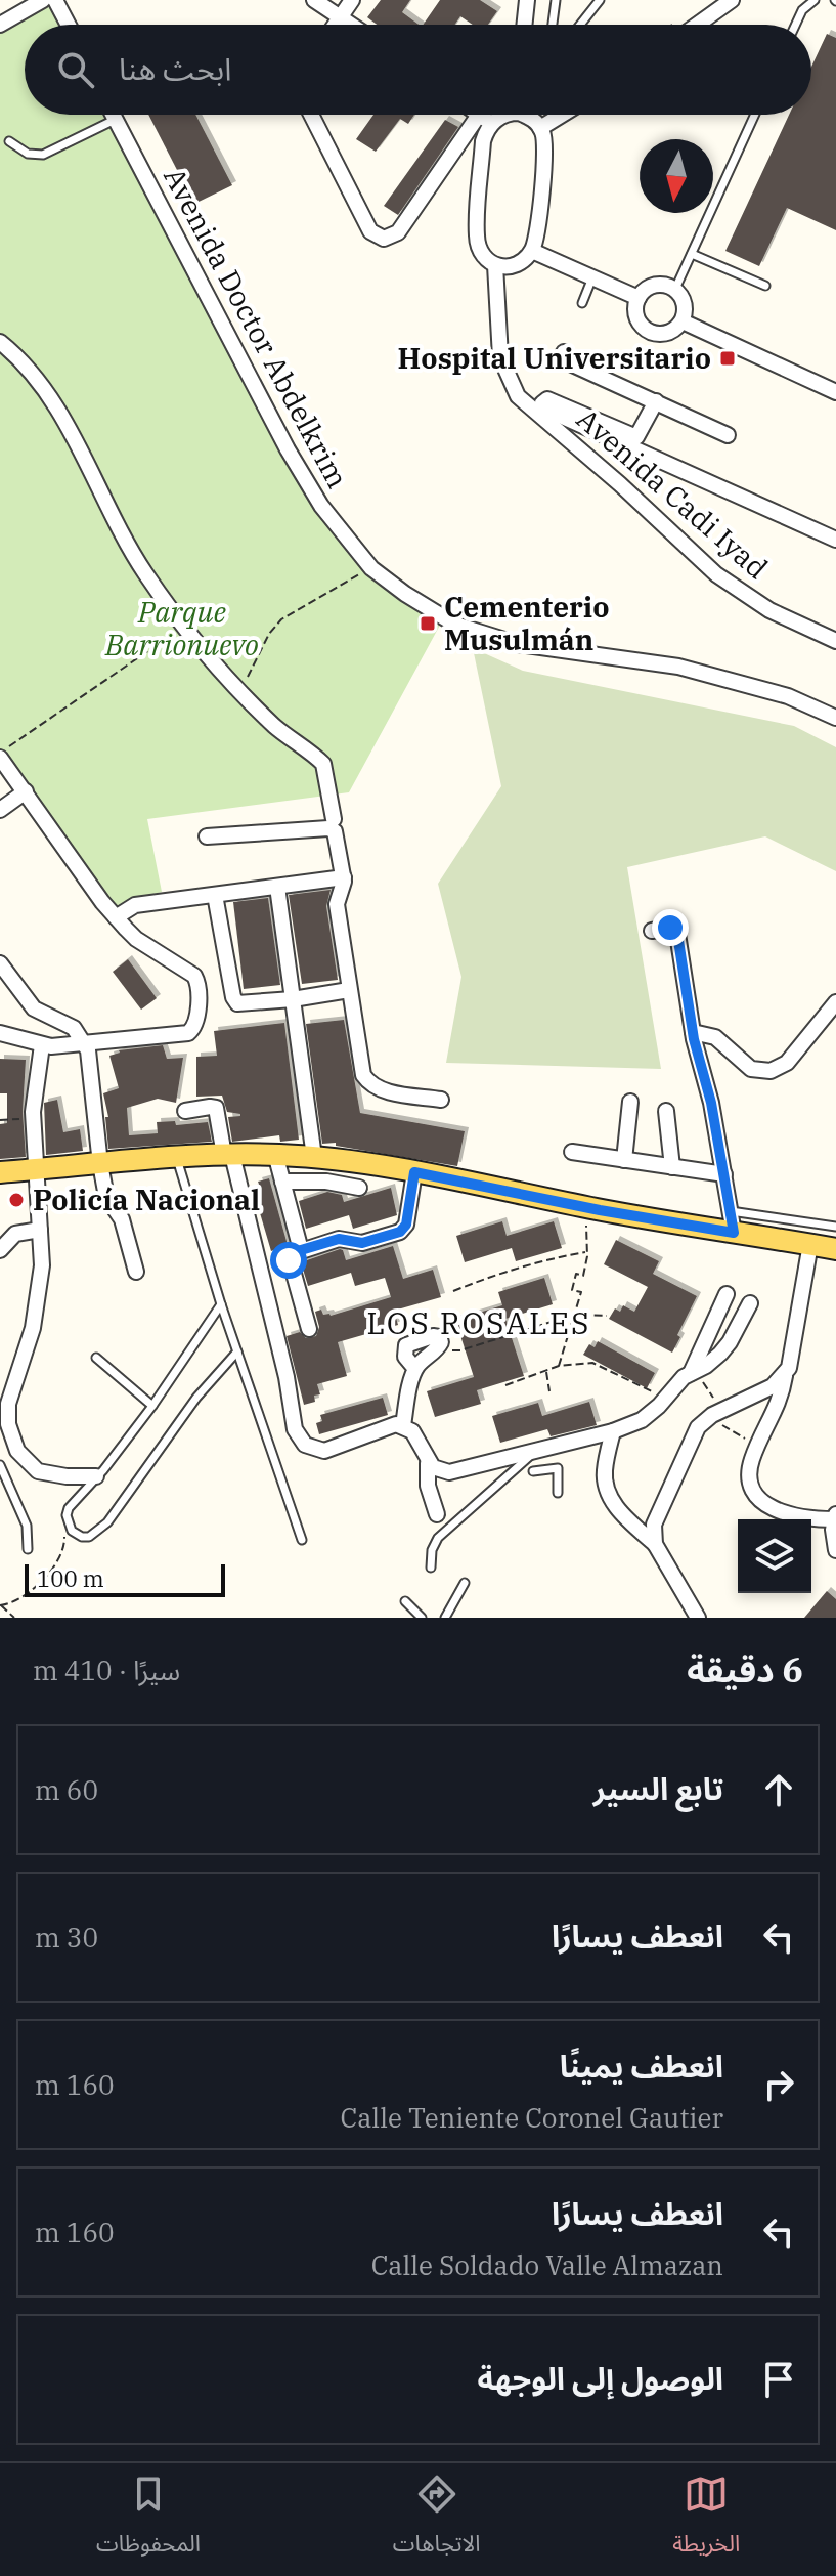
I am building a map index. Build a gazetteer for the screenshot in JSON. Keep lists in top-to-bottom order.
{
  "streets": {
    "street": ["Avenida Doctor Abdelkrim", "Avenida Cadi Iyad"]
  },
  "districts": ["LOS ROSALES"],
  "parks": ["Parque Barrionuevo"],
  "places": {
    "transit": ["Hospital Universitario", "Cementerio Musulmán"],
    "other": ["Policía Nacional"]
  },
  "scale_bar": "100 m",
  "north": "bottom",
  "page": {
    "search": "ابحث هنا",
    "scale": "100 m",
    "heading": ["6 دقيقة", "سيرًا · 410 m"],
    "list": [
      ["تابع السير", "60 m"],
      ["انعطف يسارًا", "30 m"],
      ["انعطف يمينًا", "Calle Teniente Coronel Gautier", "160 m"],
      ["انعطف يسارًا", "Calle Soldado Valle Almazan", "160 m"],
      "الوصول إلى الوجهة"
    ],
    "nav": ["الخريطة", "الاتجاهات", "المحفوظات"]
  }
}
